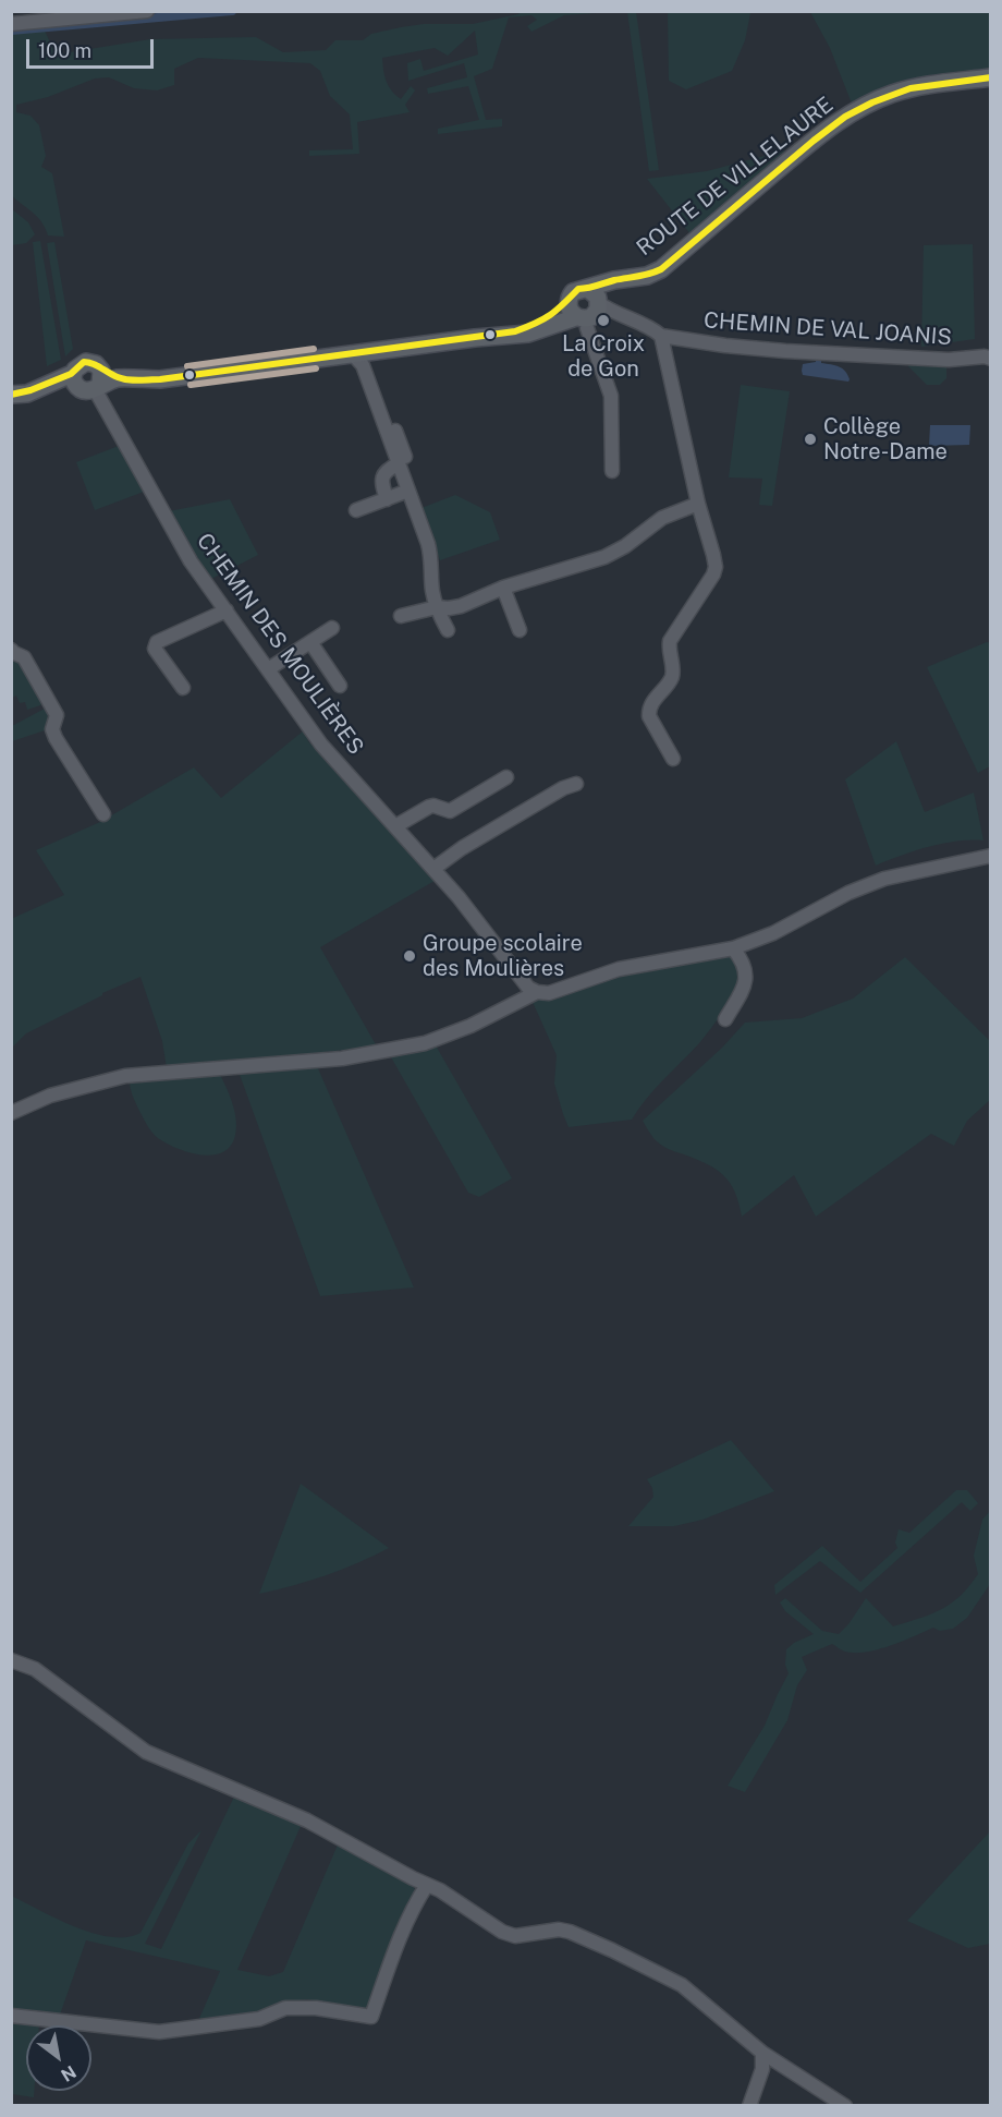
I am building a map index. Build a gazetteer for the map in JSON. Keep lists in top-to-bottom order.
{
  "streets": {
    "main road": ["ROUTE DE VILLELAURE"],
    "street": ["CHEMIN DE VAL JOANIS", "CHEMIN DES MOULIÈRES"]
  },
  "crossings": [
    ["ROUTE DE VILLELAURE", "CHEMIN DE VAL JOANIS"],
    ["ROUTE DE VILLELAURE", "CHEMIN DES MOULIÈRES"]
  ],
  "places": ["La Croix de Gon", "Collège Notre-Dame", "Groupe scolaire des Moulières"],
  "scale_bar": "100 m",
  "north": "bottom right"
}
